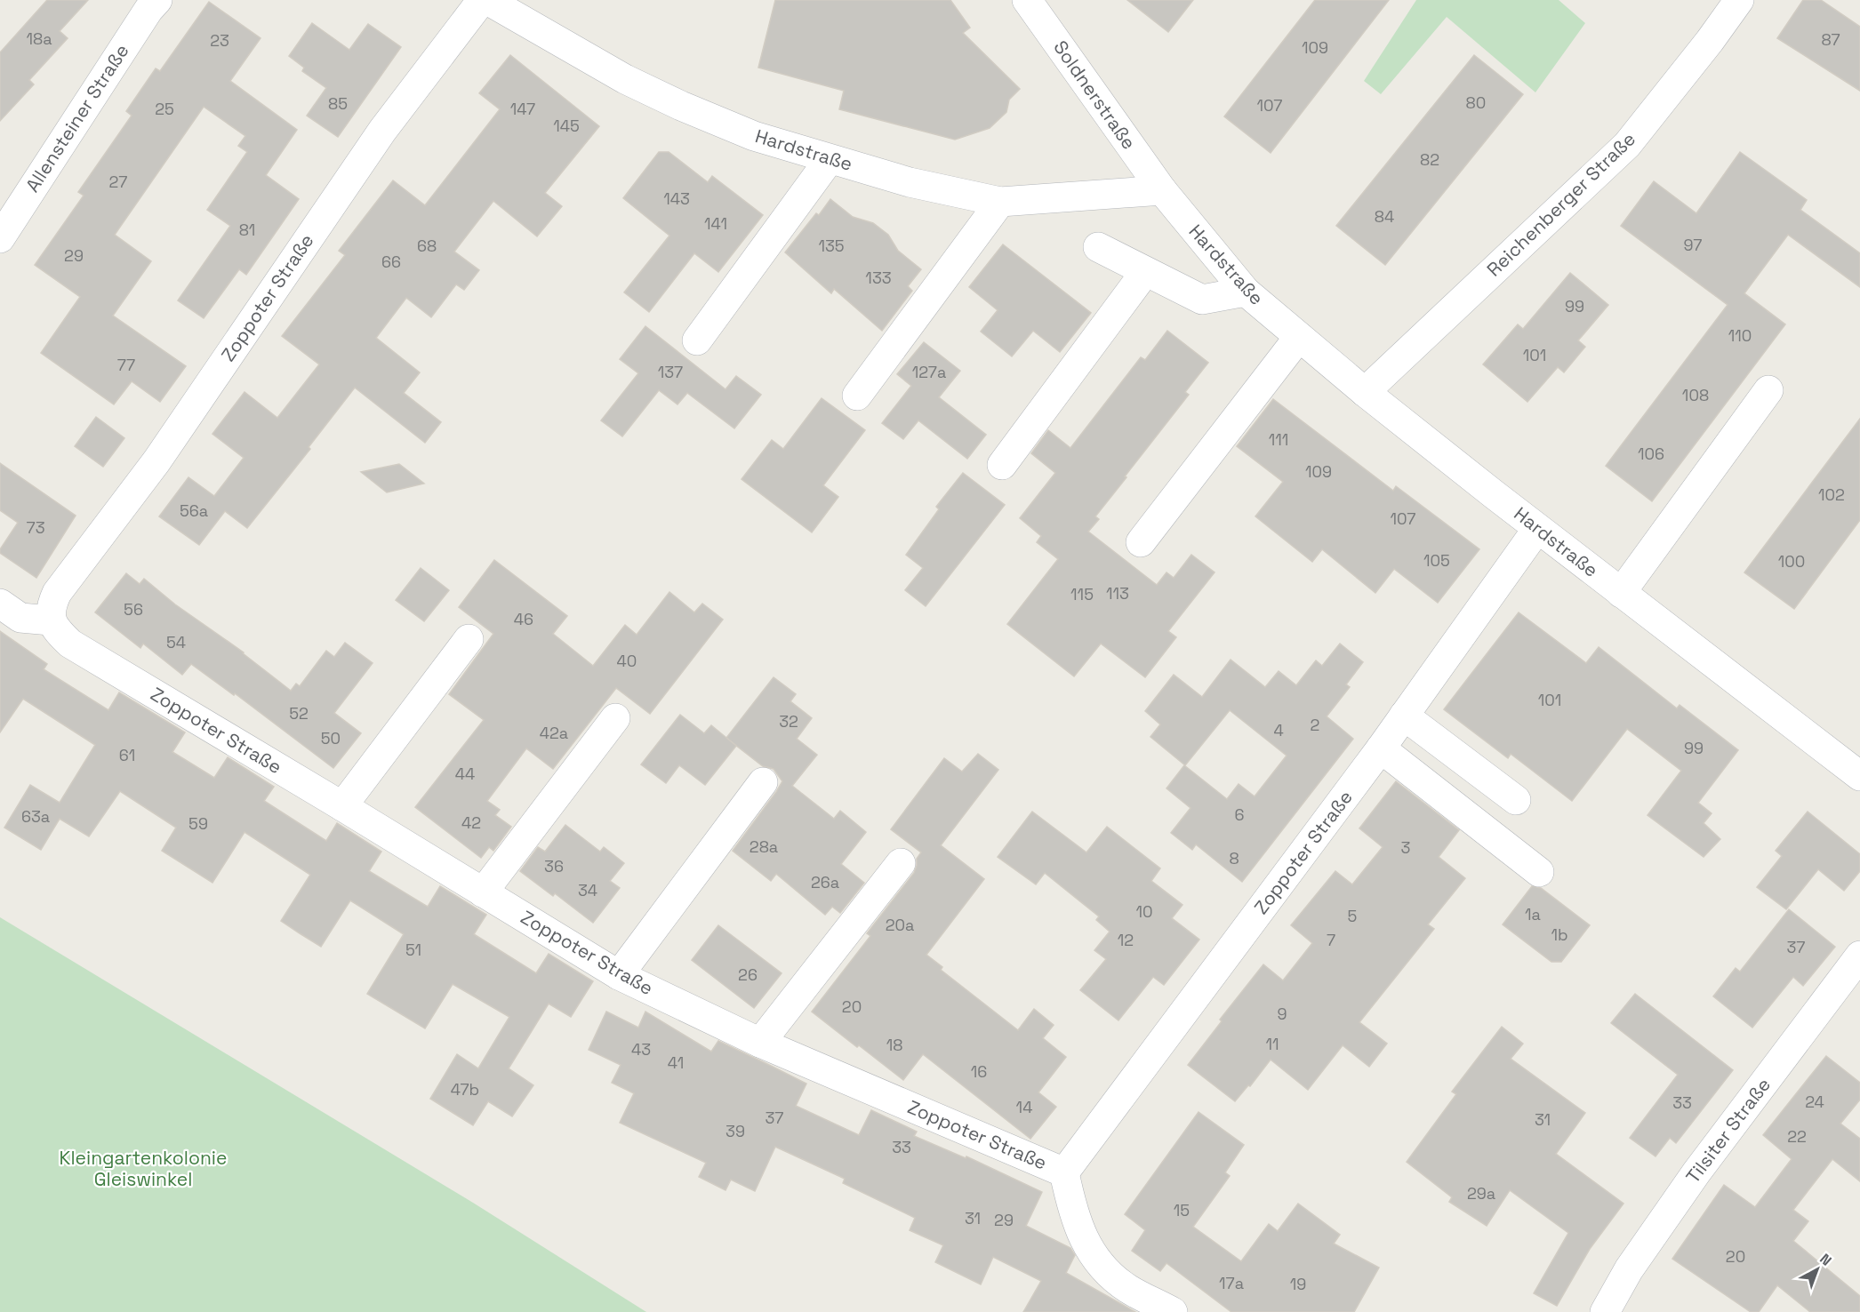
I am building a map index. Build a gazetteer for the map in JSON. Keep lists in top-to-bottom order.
{
  "streets": {
    "street": [
      "Soldnerstraße",
      "Allensteiner Straße",
      "Hardstraße",
      "Reichenberger Straße",
      "Zoppoter Straße",
      "Tilsiter Straße"
    ]
  },
  "crossings": [
    ["Soldnerstraße", "Hardstraße"],
    ["Hardstraße", "Reichenberger Straße"],
    ["Hardstraße", "Zoppoter Straße"]
  ],
  "parks": ["Kleingartenkolonie Gleiswinkel"],
  "house_numbers": [
    "18a",
    "87",
    "23",
    "109",
    "80",
    "85",
    "107",
    "25",
    "147",
    "145",
    "82",
    "27",
    "143",
    "84",
    "141",
    "81",
    "97",
    "68",
    "135",
    "29",
    "66",
    "133",
    "99",
    "110",
    "101",
    "77",
    "137",
    "127a",
    "108",
    "111",
    "106",
    "109",
    "102",
    "56a",
    "107",
    "73",
    "105",
    "100",
    "113",
    "115",
    "56",
    "46",
    "54",
    "40",
    "101",
    "52",
    "32",
    "2",
    "4",
    "42a",
    "50",
    "99",
    "61",
    "44",
    "6",
    "63a",
    "42",
    "59",
    "28a",
    "3",
    "8",
    "36",
    "26a",
    "34",
    "10",
    "1a",
    "5",
    "20a",
    "1b",
    "12",
    "7",
    "37",
    "51",
    "26",
    "20",
    "9",
    "11",
    "18",
    "43",
    "41",
    "16",
    "47b",
    "24",
    "33",
    "14",
    "37",
    "31",
    "39",
    "22",
    "33",
    "29a",
    "15",
    "31",
    "29",
    "20",
    "17a",
    "19"
  ],
  "north": "top right"
}
